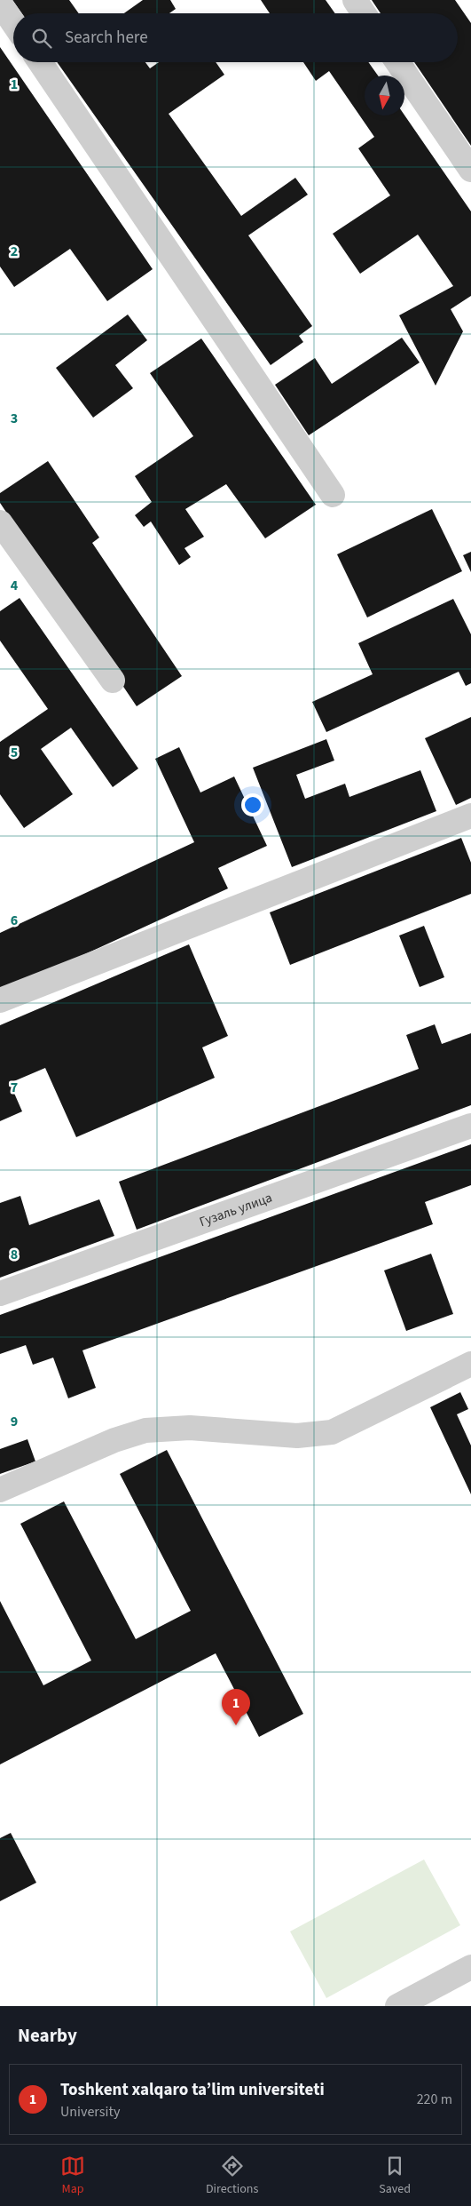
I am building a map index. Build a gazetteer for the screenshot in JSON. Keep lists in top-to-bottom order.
{
  "streets": {
    "street": ["Гузаль улица"]
  },
  "north": "bottom",
  "page": {
    "search": "Search here",
    "pins": "1",
    "heading": "Nearby",
    "list": [
      {
        "mark": "1",
        "name": "Toshkent xalqaro ta’lim universiteti",
        "note": "University",
        "value": "220 m"
      }
    ],
    "nav": ["Map", "Directions", "Saved"]
  },
  "grid": {
    "rows": [
      "1",
      "2",
      "3",
      "4",
      "5",
      "6",
      "7",
      "8",
      "9"
    ]
  }
}
